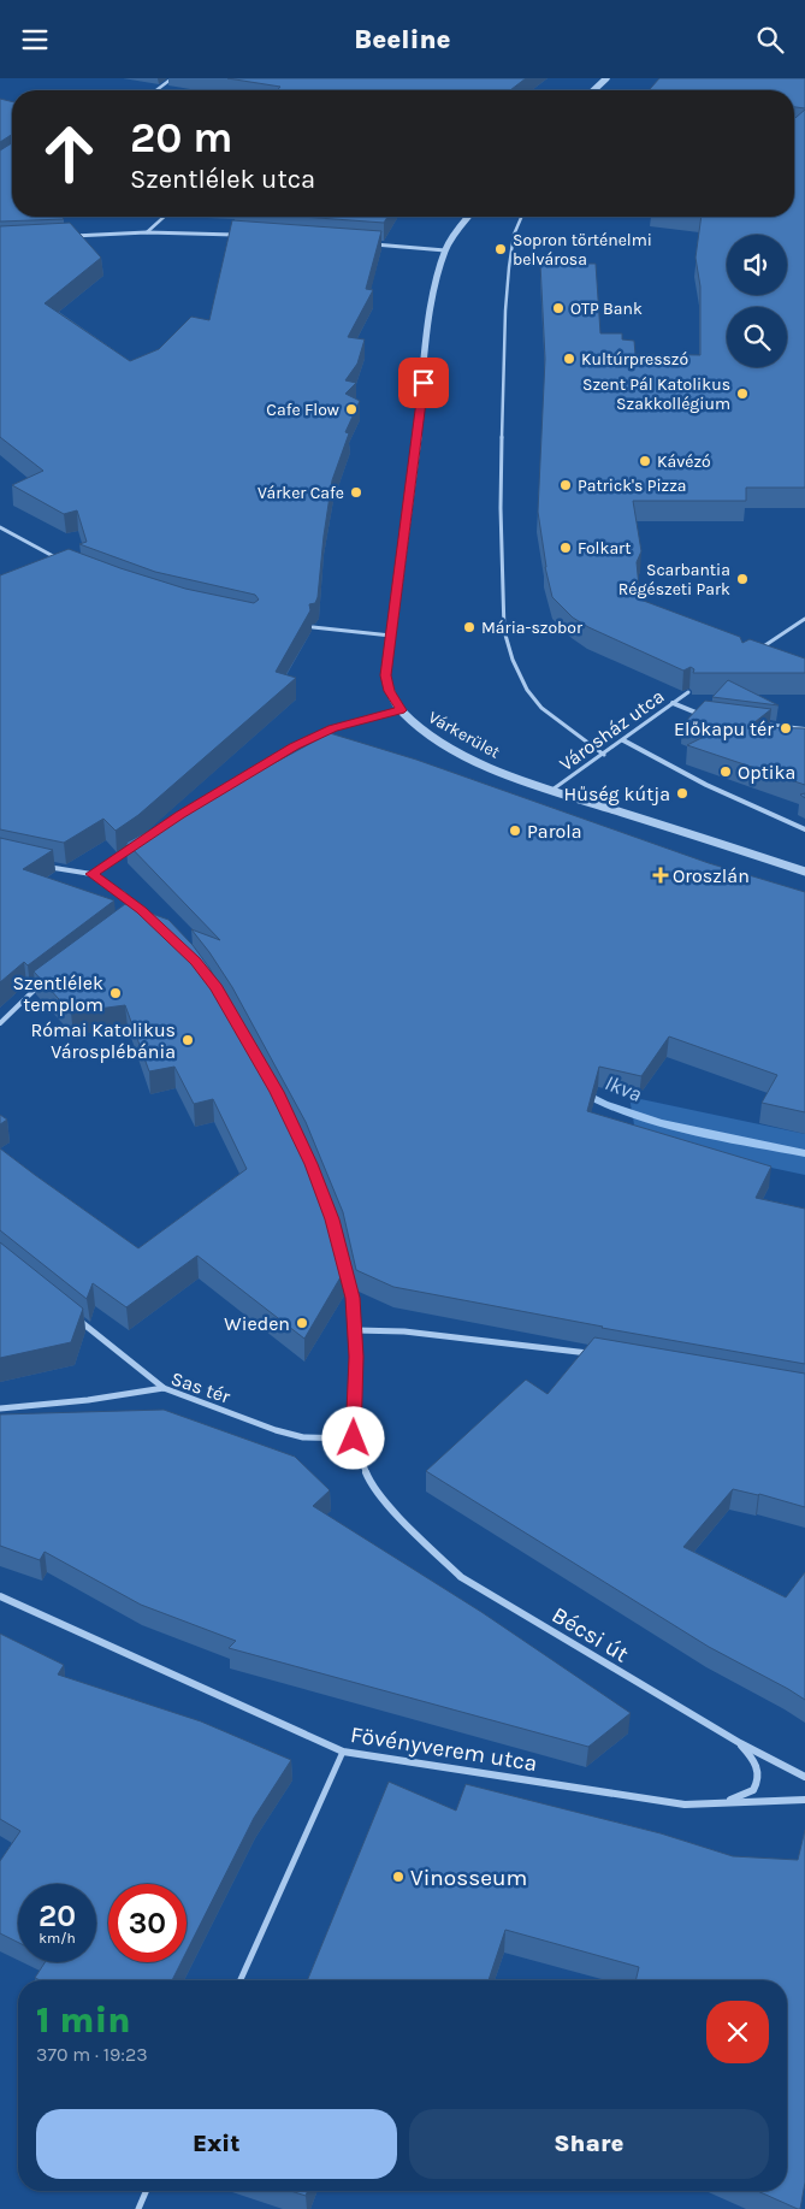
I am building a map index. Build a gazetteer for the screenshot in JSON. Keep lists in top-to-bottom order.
{
  "streets": {
    "street": [
      "Várkerület",
      "Sas tér",
      "Bécsi út",
      "Fövényverem utca"
    ],
    "lane": ["Városház utca"]
  },
  "crossings": [
    ["Városház utca", "Várkerület"],
    ["Sas tér", "Bécsi út"]
  ],
  "water": ["Ikva"],
  "places": {
    "other": [
      "Sopron történelmi belvárosa",
      "OTP Bank",
      "Kultúrpresszó",
      "Szent Pál Katolikus Szakkollégium",
      "Cafe Flow",
      "Kávézó",
      "Patrick's Pizza",
      "Várker Cafe",
      "Folkart",
      "Scarbantia Régészeti Park",
      "Mária-szobor",
      "Előkapu tér",
      "Optika",
      "Hűség kútja",
      "Parola",
      "Szentlélek templom",
      "Római Katolikus Városplébánia",
      "Wieden",
      "Vinosseum"
    ],
    "health": ["Oroszlán"]
  },
  "page": {
    "header": "Beeline",
    "turn": ["20 m", "Szentlélek utca"],
    "speed": "20 km/h",
    "limit": "30",
    "heading": ["1 min", "370 m · 19:23"],
    "buttons": ["Exit", "Share"]
  }
}
